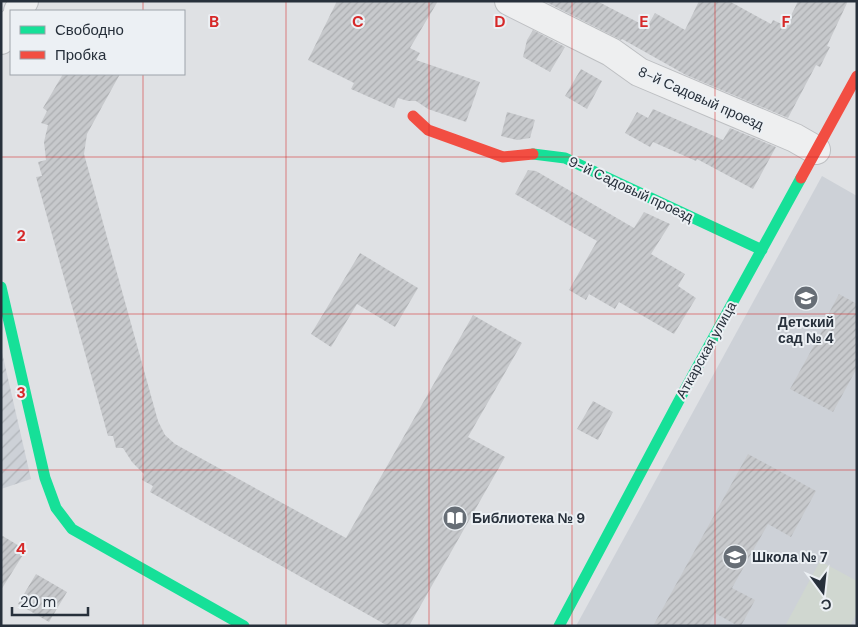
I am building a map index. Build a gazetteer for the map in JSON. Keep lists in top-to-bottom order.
{
  "streets": {
    "street": ["8-й Садовый проезд", "9-й Садовый проезд", "Аткарская улица"]
  },
  "crossings": [
    ["8-й Садовый проезд", "Аткарская улица"],
    ["9-й Садовый проезд", "Аткарская улица"]
  ],
  "places": {
    "school or university": ["Детский сад № 4", "Школа № 7"],
    "library": ["Библиотека № 9"]
  },
  "legend": ["Свободно", "Пробка"],
  "scale_bar": "20 m",
  "north": "bottom",
  "grid": {
    "columns": [
      "B",
      "C",
      "D",
      "E",
      "F"
    ],
    "rows": ["2", "3", "4"]
  }
}
